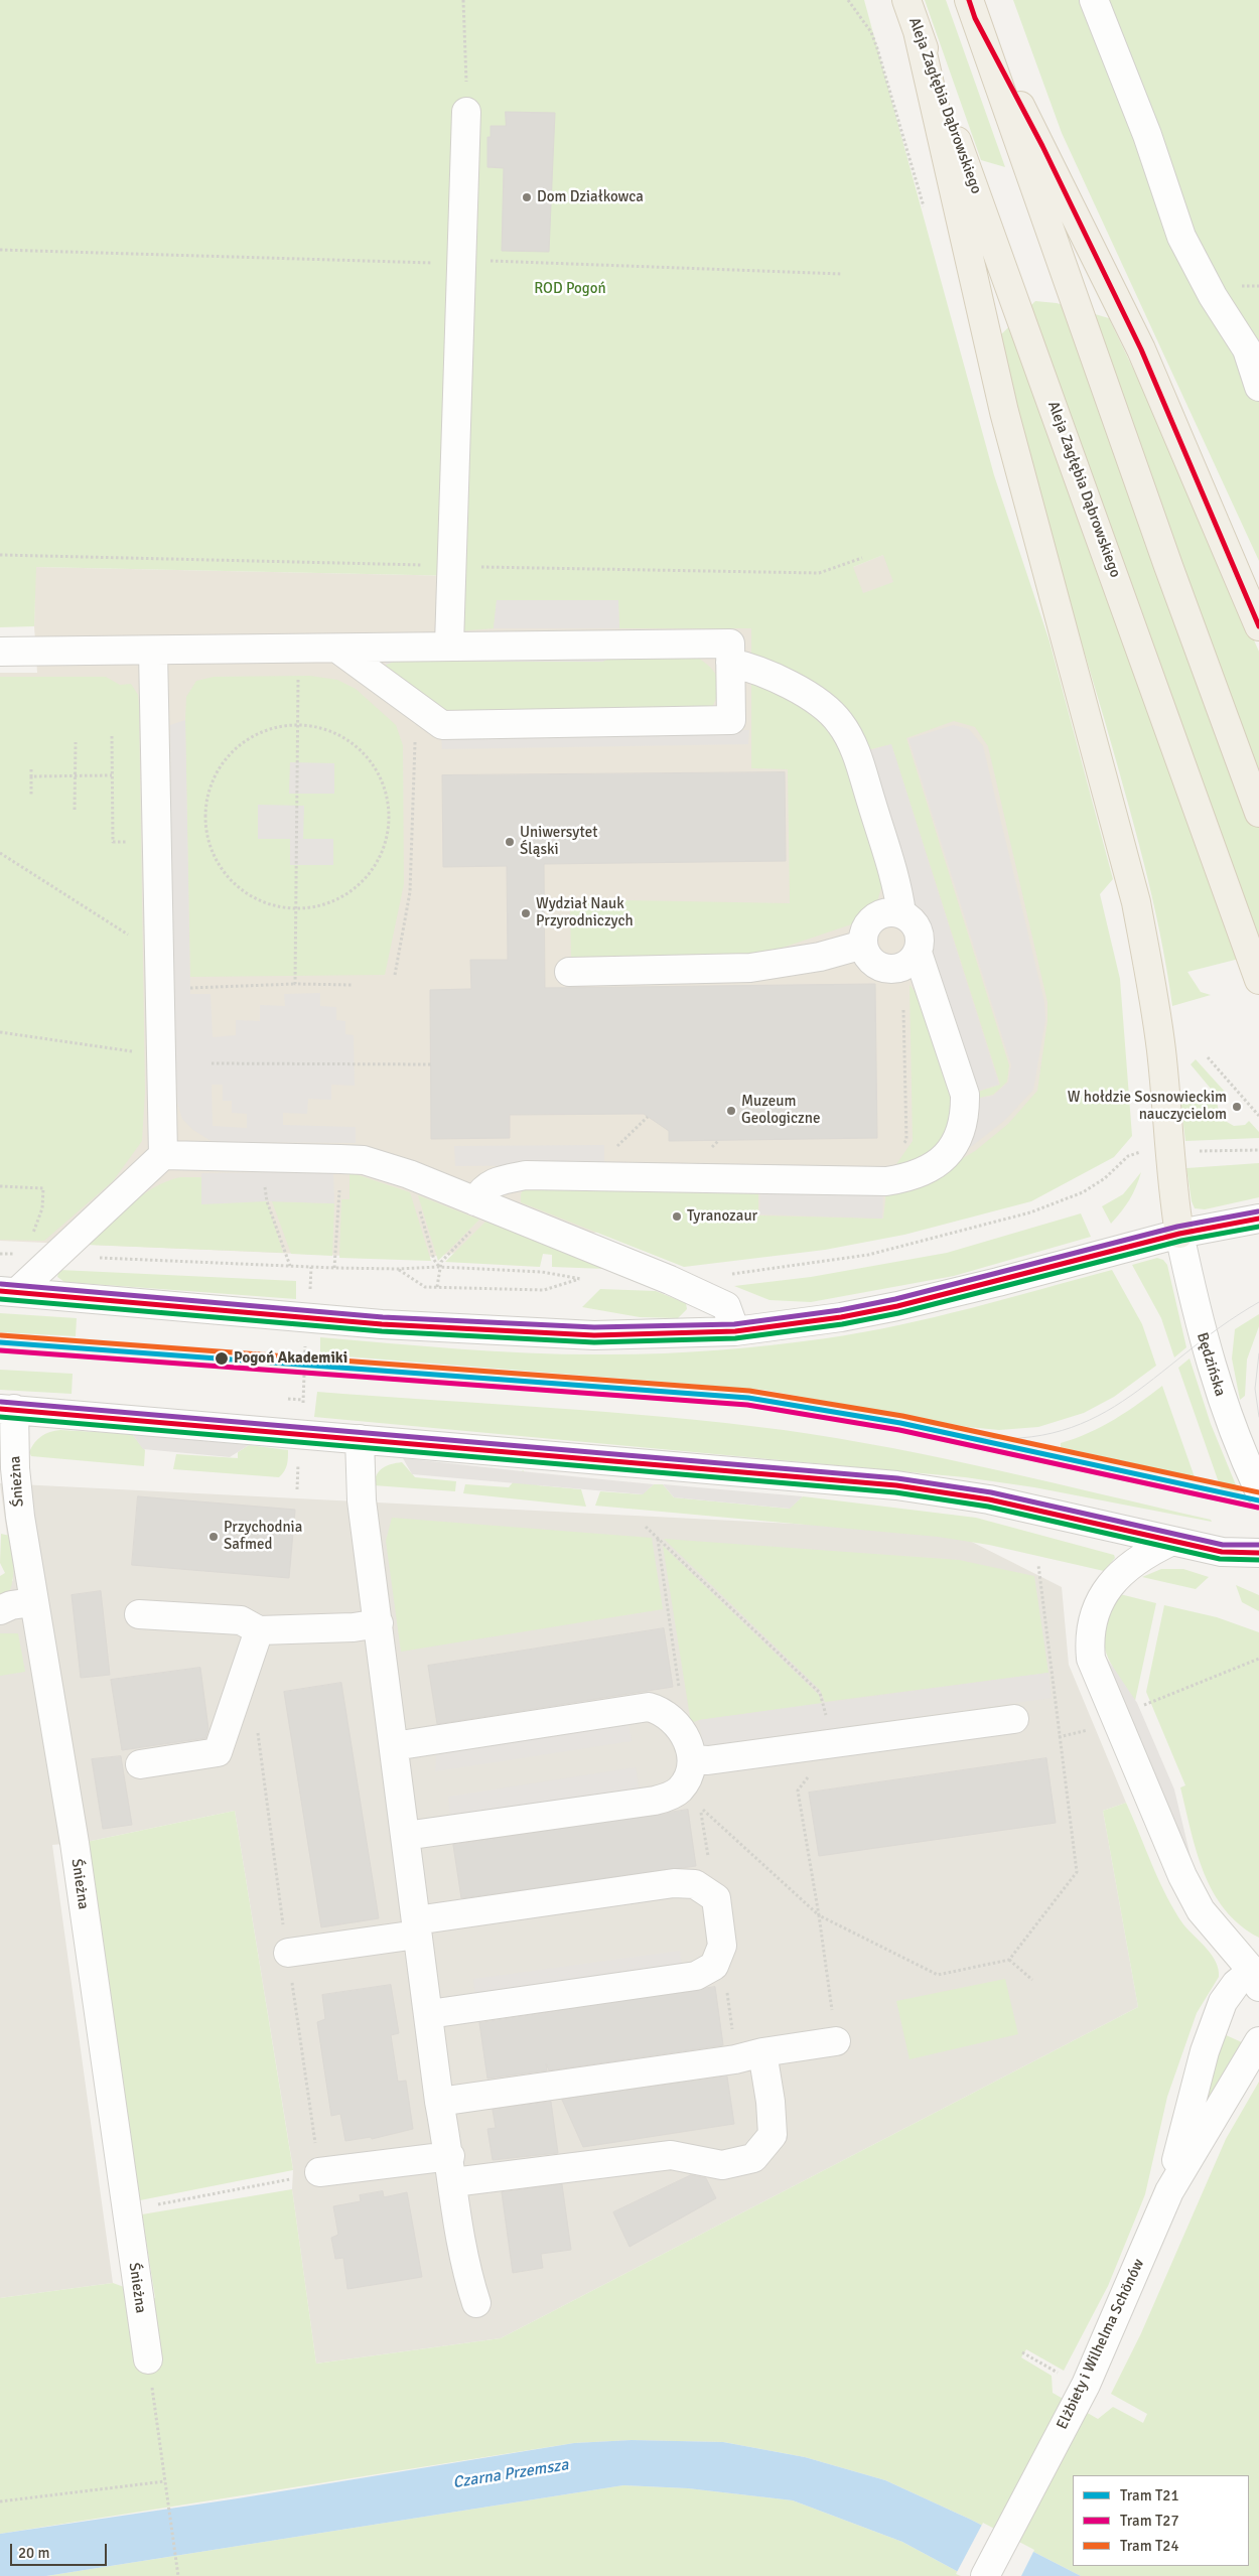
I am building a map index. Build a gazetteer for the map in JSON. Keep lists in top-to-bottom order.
{
  "streets": {
    "main road": ["Aleja Zagłębia Dąbrowskiego"],
    "street": ["Będzińska", "Śnieżna", "Elżbiety i Wilhelma Schönów"]
  },
  "water": ["Czarna Przemsza"],
  "parks": ["ROD Pogoń"],
  "places": [
    "Dom Działkowca",
    "Uniwersytet Śląski",
    "Wydział Nauk Przyrodniczych",
    "W hołdzie Sosnowieckim nauczycielom",
    "Muzeum Geologiczne",
    "Tyranozaur",
    "Pogoń Akademiki",
    "Przychodnia Safmed"
  ],
  "lines": ["tram line T24", "tram line T21", "tram line T27"],
  "legend": ["Tram T21", "Tram T27", "Tram T24"],
  "scale_bar": "20 m"
}
